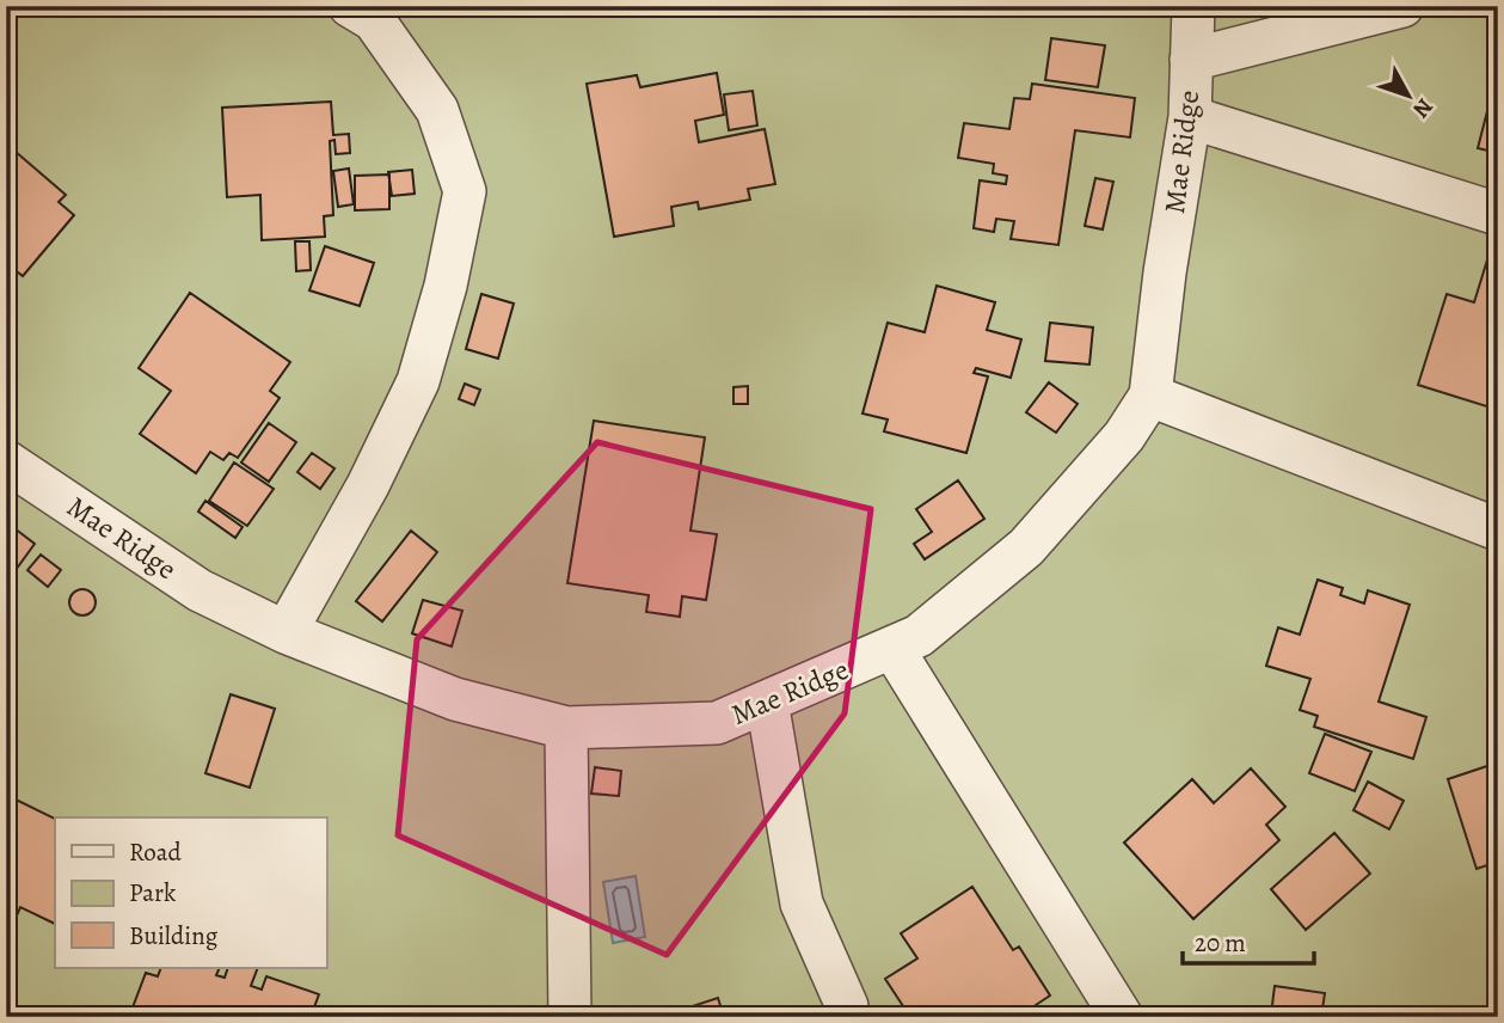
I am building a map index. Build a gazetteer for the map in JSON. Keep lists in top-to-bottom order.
{
  "streets": {
    "street": ["Mae Ridge"]
  },
  "legend": ["Road", "Park", "Building"],
  "scale_bar": "20 m",
  "north": "bottom right"
}
